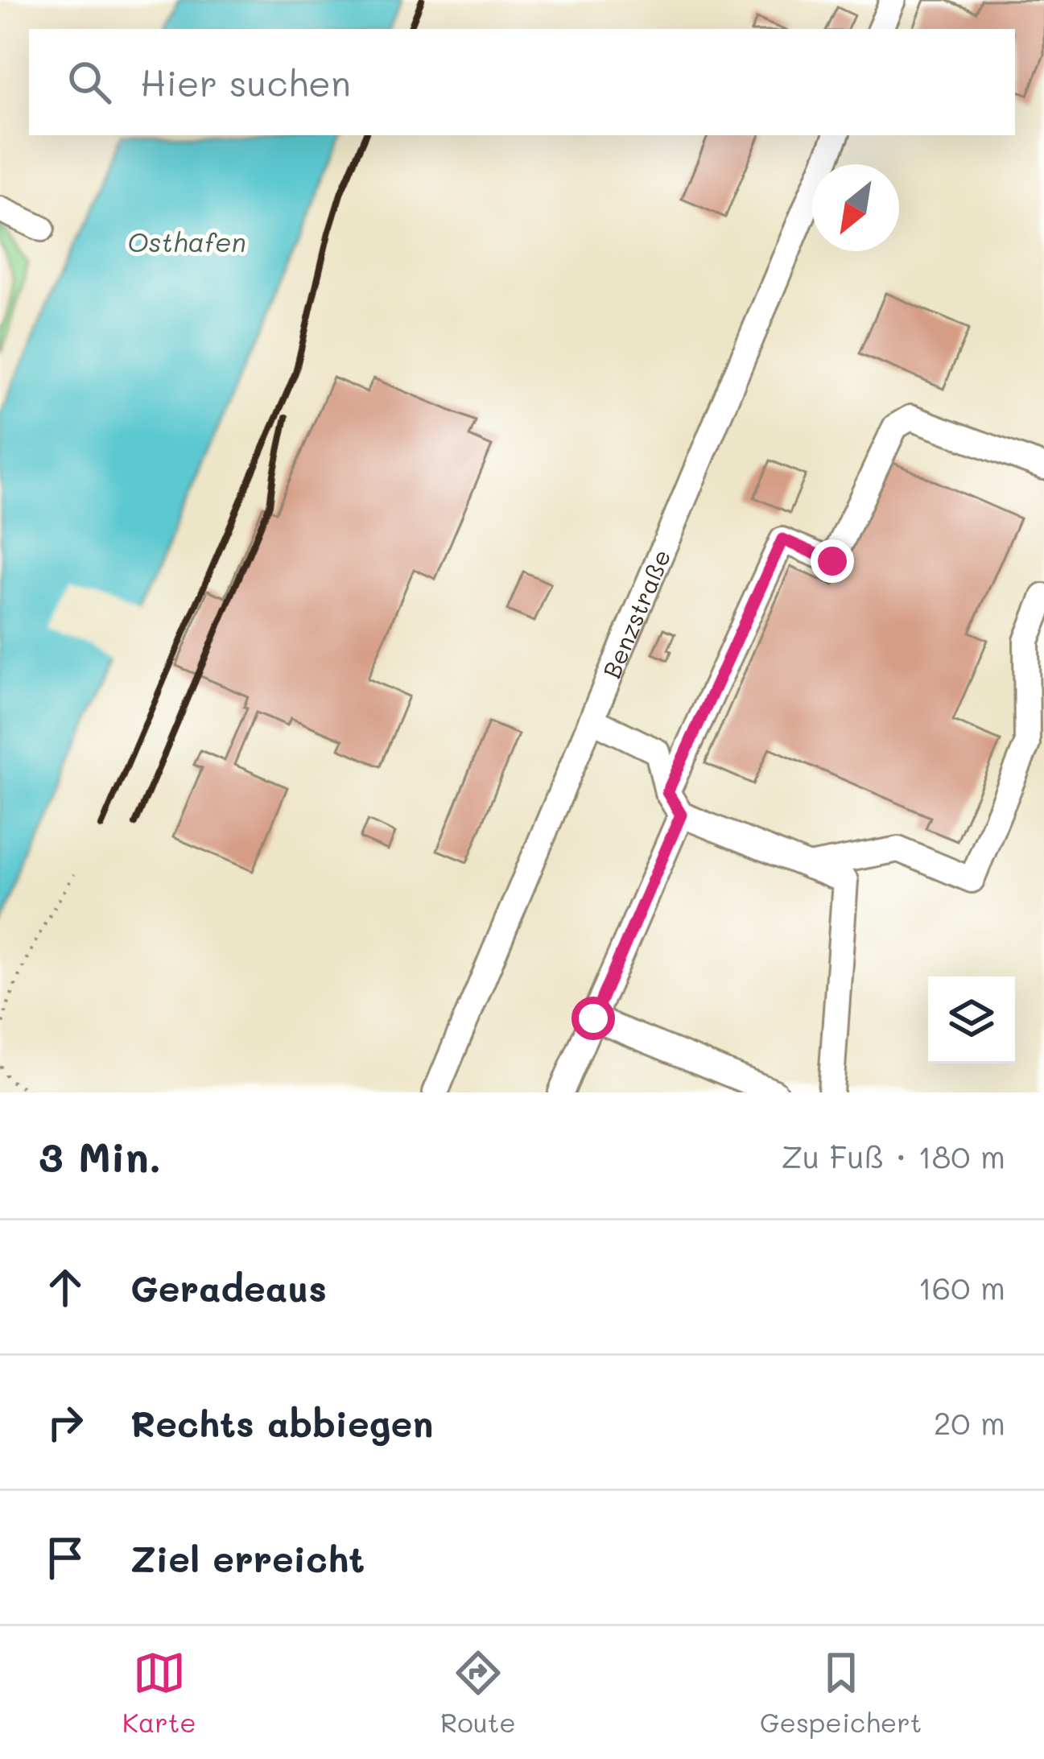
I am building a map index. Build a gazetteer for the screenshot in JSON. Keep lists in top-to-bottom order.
{
  "streets": {
    "street": ["Benzstraße"]
  },
  "water": ["Osthafen"],
  "north": "bottom left",
  "page": {
    "search": "Hier suchen",
    "heading": ["3 Min.", "Zu Fuß · 180 m"],
    "list": [
      ["Geradeaus", "160 m"],
      ["Rechts abbiegen", "20 m"],
      "Ziel erreicht"
    ],
    "nav": ["Karte", "Route", "Gespeichert"]
  }
}
